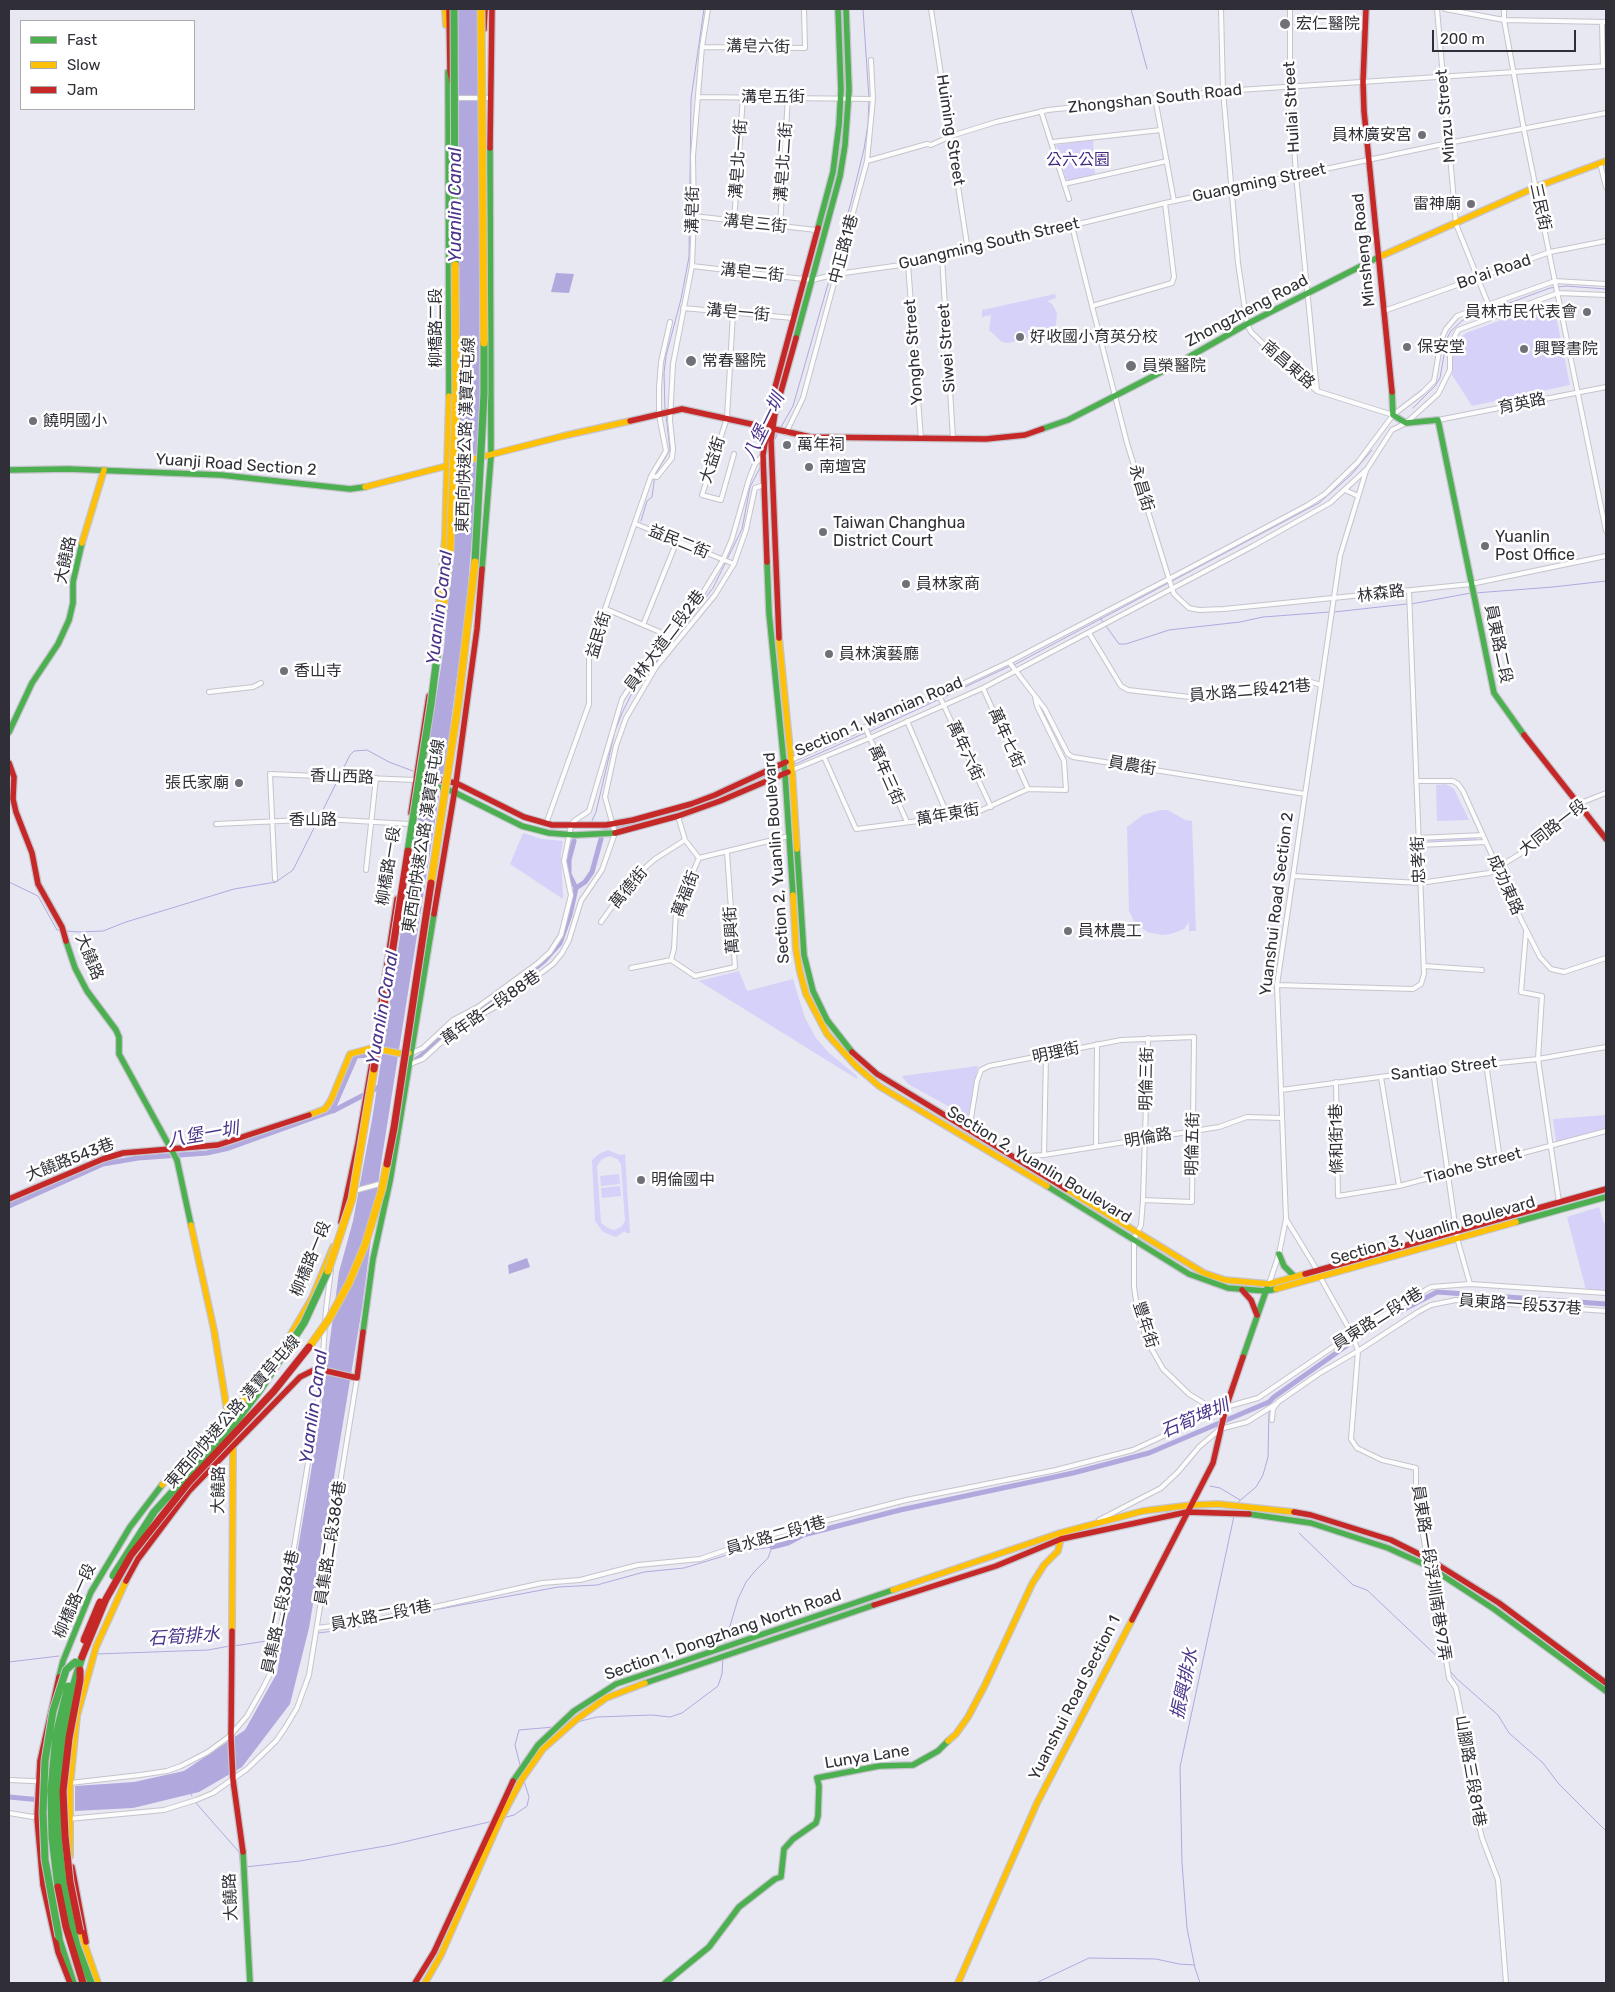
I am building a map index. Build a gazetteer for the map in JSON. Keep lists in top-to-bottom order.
{
  "streets": {
    "main road": [
      "Minsheng Road",
      "Zhongzheng Road",
      "柳橋路二段",
      "東西向快速公路 漢寶草屯線",
      "Yuanji Road Section 2",
      "大饒路",
      "員東路二段",
      "Section 1, Wannian Road",
      "Section 2, Yuanlin Boulevard",
      "柳橋路一段",
      "Yuanshui Road Section 2",
      "大饒路543巷",
      "Section 3, Yuanlin Boulevard",
      "Section 1, Dongzhang North Road",
      "Yuanshui Road Section 1",
      "Lunya Lane"
    ],
    "street": [
      "溝皂六街",
      "溝皂五街",
      "Zhongshan South Road",
      "Huilai Street",
      "Minzu Street",
      "Huiming Street",
      "溝皂北一街",
      "溝皂北二街",
      "Guangming Street",
      "三民街",
      "溝皂街",
      "溝皂三街",
      "Guangming South Street",
      "中正路1巷",
      "Bo'ai Road",
      "溝皂二街",
      "溝皂一街",
      "Siwei Street",
      "Yonghe Street",
      "南昌東路",
      "育英路",
      "大益街",
      "永昌街",
      "益民二街",
      "林森路",
      "益民街",
      "員林大道二段2巷",
      "員水路二段421巷",
      "萬年七街",
      "萬年六街",
      "員農街",
      "萬年三街",
      "香山西路",
      "萬年東街",
      "香山路",
      "大同路一段",
      "忠孝街",
      "成功東路",
      "萬德街",
      "萬福街",
      "萬興街",
      "萬年路一段88巷",
      "明理街",
      "Santiao Street",
      "明倫三街",
      "明倫路",
      "條和街1巷",
      "明倫五街",
      "Tiaohe Street",
      "員東路一段537巷",
      "員東路二段1巷",
      "豐年街",
      "員水路二段1巷",
      "員集路二段386巷",
      "員東路一段浮圳南巷97弄",
      "員集路二段384巷",
      "山腳路三段81巷"
    ]
  },
  "crossings": [
    ["溝皂六街", "溝皂街"],
    ["溝皂五街", "溝皂北一街"],
    ["溝皂五街", "溝皂北二街"],
    ["溝皂五街", "溝皂街"],
    ["溝皂五街", "中正路1巷"],
    ["Zhongshan South Road", "Huilai Street"],
    ["Zhongshan South Road", "Minzu Street"],
    ["Zhongshan South Road", "Huiming Street"],
    ["Zhongshan South Road", "三民街"],
    ["Zhongshan South Road", "中正路1巷"],
    ["Zhongshan South Road", "Minsheng Road"],
    ["Huilai Street", "Guangming Street"],
    ["Huilai Street", "Zhongzheng Road"],
    ["Huilai Street", "南昌東路"],
    ["Minzu Street", "Guangming Street"],
    ["Minzu Street", "Bo'ai Road"],
    ["Minzu Street", "Zhongzheng Road"],
    ["Minzu Street", "Section 1, Wannian Road"],
    ["Huiming Street", "Guangming South Street"],
    ["溝皂北一街", "溝皂三街"],
    ["溝皂北二街", "溝皂三街"],
    ["Guangming Street", "三民街"],
    ["Guangming Street", "Guangming South Street"],
    ["Guangming Street", "Minsheng Road"],
    ["三民街", "Bo'ai Road"],
    ["三民街", "Zhongzheng Road"],
    ["三民街", "育英路"],
    ["三民街", "Section 1, Wannian Road"],
    ["溝皂街", "溝皂三街"],
    ["溝皂街", "溝皂二街"],
    ["溝皂街", "溝皂一街"],
    ["溝皂街", "益民街"],
    ["Guangming South Street", "中正路1巷"],
    ["Guangming South Street", "溝皂二街"],
    ["Guangming South Street", "Siwei Street"],
    ["Guangming South Street", "Yonghe Street"],
    ["中正路1巷", "Zhongzheng Road"],
    ["Minsheng Road", "Bo'ai Road"],
    ["Minsheng Road", "Zhongzheng Road"],
    ["Minsheng Road", "南昌東路"],
    ["Minsheng Road", "Section 1, Wannian Road"],
    ["Zhongzheng Road", "Siwei Street"],
    ["Zhongzheng Road", "Yonghe Street"],
    ["Zhongzheng Road", "南昌東路"],
    ["Zhongzheng Road", "永昌街"],
    ["Zhongzheng Road", "Section 2, Yuanlin Boulevard"],
    ["柳橋路二段", "東西向快速公路 漢寶草屯線"],
    ["柳橋路二段", "Yuanji Road Section 2"],
    ["柳橋路二段", "柳橋路一段"],
    ["南昌東路", "Section 1, Wannian Road"],
    ["育英路", "員東路二段"],
    ["Yuanji Road Section 2", "大饒路"],
    ["Yuanji Road Section 2", "柳橋路一段"],
    ["永昌街", "林森路"],
    ["永昌街", "Section 1, Wannian Road"],
    ["益民二街", "益民街"],
    ["益民二街", "員林大道二段2巷"],
    ["大饒路", "柳橋路一段"],
    ["大饒路", "大饒路543巷"],
    ["大饒路", "員集路二段386巷"],
    ["大饒路", "員集路二段384巷"],
    ["林森路", "員東路二段"],
    ["林森路", "Section 1, Wannian Road"],
    ["林森路", "忠孝街"],
    ["林森路", "Yuanshui Road Section 2"],
    ["益民街", "Section 1, Wannian Road"],
    ["員林大道二段2巷", "Section 1, Wannian Road"],
    ["員林大道二段2巷", "Section 2, Yuanlin Boulevard"],
    ["員東路二段", "大同路一段"],
    ["員水路二段421巷", "Section 1, Wannian Road"],
    ["員水路二段421巷", "Yuanshui Road Section 2"],
    ["Section 1, Wannian Road", "萬年七街"],
    ["Section 1, Wannian Road", "萬年六街"],
    ["Section 1, Wannian Road", "員農街"],
    ["Section 1, Wannian Road", "萬年三街"],
    ["Section 1, Wannian Road", "萬年東街"],
    ["Section 1, Wannian Road", "Section 2, Yuanlin Boulevard"],
    ["Section 1, Wannian Road", "Yuanshui Road Section 2"],
    ["Section 1, Wannian Road", "萬年路一段88巷"],
    ["萬年七街", "萬年東街"],
    ["萬年六街", "萬年東街"],
    ["員農街", "萬年東街"],
    ["員農街", "Yuanshui Road Section 2"],
    ["萬年三街", "萬年東街"],
    ["香山西路", "香山路"],
    ["香山西路", "柳橋路一段"],
    ["香山路", "柳橋路一段"],
    ["大同路一段", "忠孝街"],
    ["大同路一段", "成功東路"],
    ["大同路一段", "Yuanshui Road Section 2"],
    ["Section 2, Yuanlin Boulevard", "Yuanshui Road Section 2"],
    ["Section 2, Yuanlin Boulevard", "明理街"],
    ["Section 2, Yuanlin Boulevard", "明倫三街"],
    ["Section 2, Yuanlin Boulevard", "明倫路"],
    ["Section 2, Yuanlin Boulevard", "Section 3, Yuanlin Boulevard"],
    ["Section 2, Yuanlin Boulevard", "豐年街"],
    ["忠孝街", "成功東路"],
    ["忠孝街", "Yuanshui Road Section 2"],
    ["柳橋路一段", "大饒路543巷"],
    ["柳橋路一段", "員集路二段386巷"],
    ["柳橋路一段", "員集路二段384巷"],
    ["萬福街", "萬興街"],
    ["Yuanshui Road Section 2", "Santiao Street"],
    ["Yuanshui Road Section 2", "明倫路"],
    ["Yuanshui Road Section 2", "Section 3, Yuanlin Boulevard"],
    ["Yuanshui Road Section 2", "員東路一段537巷"],
    ["Yuanshui Road Section 2", "員東路二段1巷"],
    ["Yuanshui Road Section 2", "員水路二段1巷"],
    ["Yuanshui Road Section 2", "Yuanshui Road Section 1"],
    ["明理街", "明倫三街"],
    ["明理街", "明倫五街"],
    ["Santiao Street", "條和街1巷"],
    ["明倫三街", "明倫路"],
    ["明倫三街", "明倫五街"],
    ["明倫三街", "豐年街"],
    ["明倫路", "明倫五街"],
    ["條和街1巷", "Tiaohe Street"],
    ["員東路一段537巷", "員東路一段浮圳南巷97弄"],
    ["員東路一段537巷", "Yuanshui Road Section 1"],
    ["員東路二段1巷", "員水路二段1巷"],
    ["豐年街", "員水路二段1巷"],
    ["員水路二段1巷", "員集路二段386巷"],
    ["員東路一段浮圳南巷97弄", "山腳路三段81巷"],
    ["Section 1, Dongzhang North Road", "Yuanshui Road Section 1"],
    ["Section 1, Dongzhang North Road", "Lunya Lane"]
  ],
  "water": [
    "Yuanlin Canal",
    "八堡一圳",
    "石筍埤圳",
    "石筍排水",
    "振興排水"
  ],
  "parks": ["公六公園"],
  "places": [
    "宏仁醫院",
    "員林廣安宮",
    "雷神廟",
    "員林市民代表會",
    "好收國小育英分校",
    "保安堂",
    "興賢書院",
    "常春醫院",
    "員榮醫院",
    "饒明國小",
    "萬年祠",
    "南壇宮",
    "Taiwan Changhua District Court",
    "Yuanlin Post Office",
    "員林家商",
    "員林演藝廳",
    "香山寺",
    "張氏家廟",
    "員林農工",
    "明倫國中"
  ],
  "legend": ["Fast", "Slow", "Jam"],
  "scale_bar": "200 m"
}
